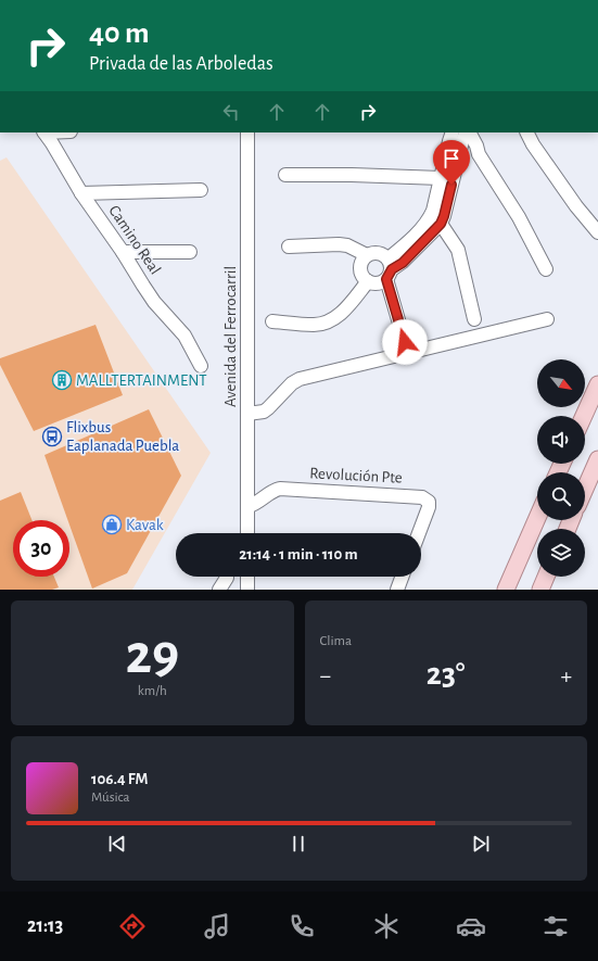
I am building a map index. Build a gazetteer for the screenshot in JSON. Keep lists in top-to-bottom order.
{
  "streets": {
    "street": ["Camino Real", "Avenida del Ferrocarril", "Revolución Pte"]
  },
  "crossings": [
    ["Avenida del Ferrocarril", "Revolución Pte"]
  ],
  "places": {
    "building": ["MALLTERTAINMENT"],
    "bus stop": ["Flixbus Eaplanada Puebla"],
    "shop": ["Kavak"]
  },
  "north": "bottom right",
  "page": {
    "turn": ["40 m", "Privada de las Arboledas"],
    "limit": "30",
    "trip": "21:14 · 1 min · 110 m",
    "tile": [
      ["29", "km/h"],
      "Clima"
    ],
    "heat": ["−", "23°", "+"],
    "song": ["106.4 FM", "Música"],
    "tabs": "21:13"
  }
}
